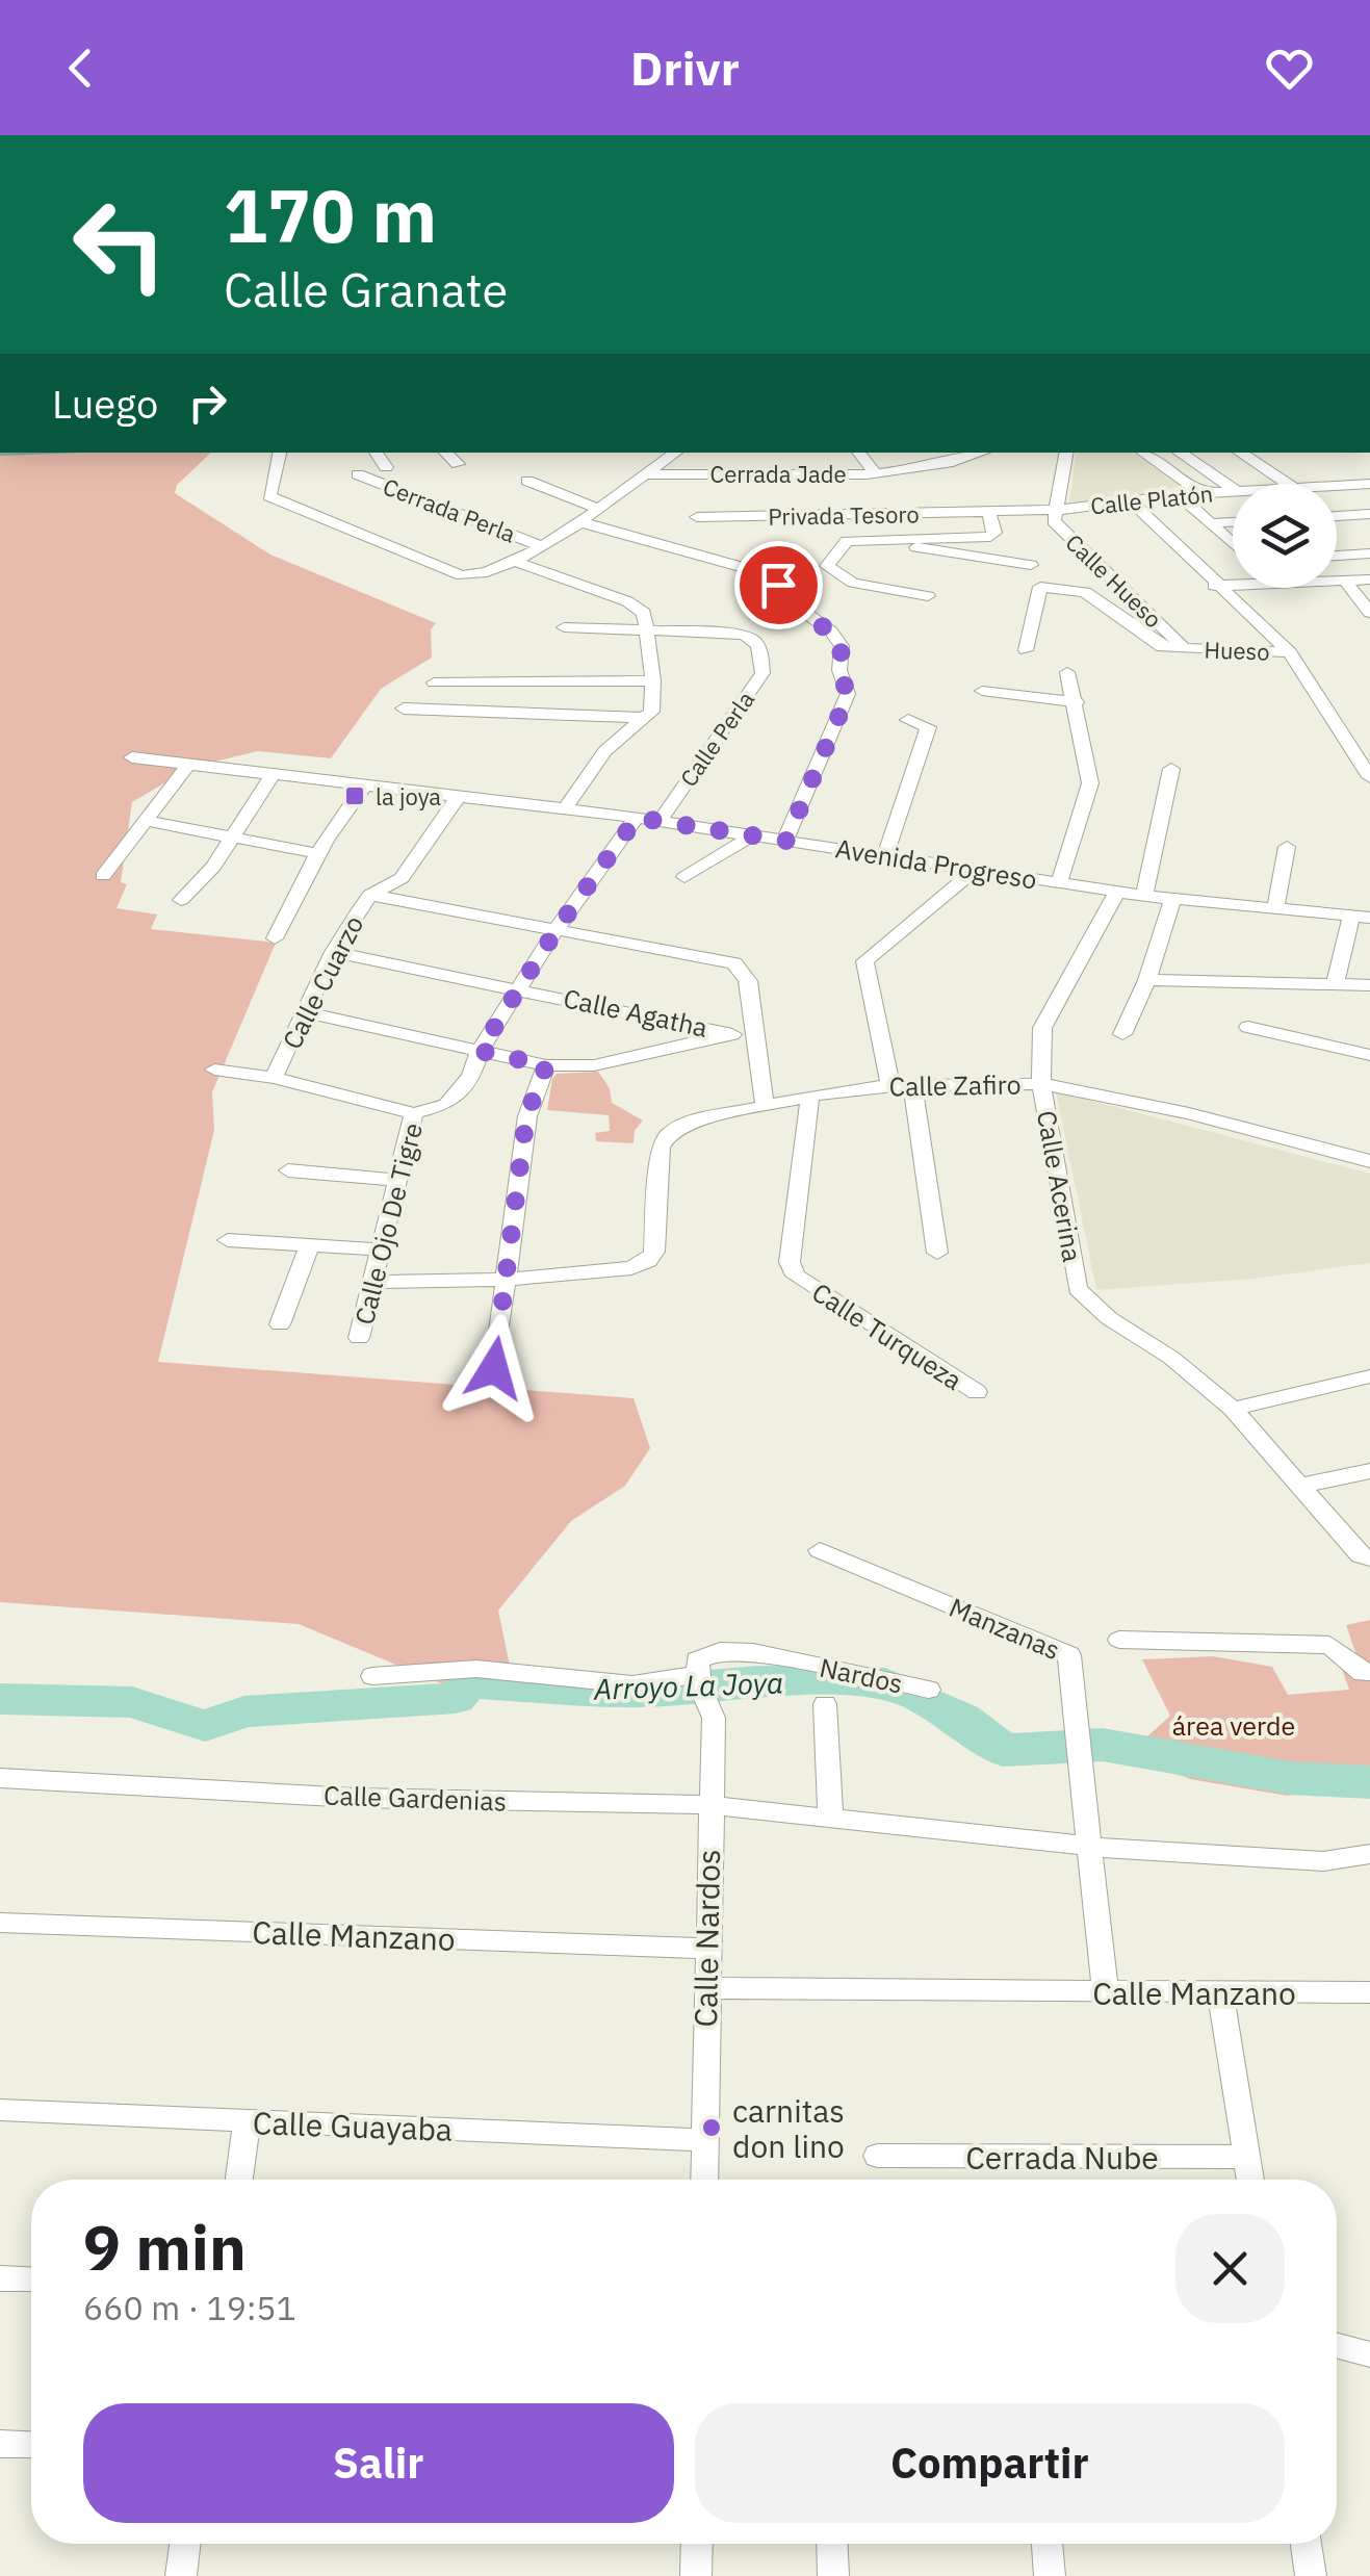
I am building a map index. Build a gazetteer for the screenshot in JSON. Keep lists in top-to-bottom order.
{
  "streets": {
    "street": [
      "Cerrada Jade",
      "Calle Platón",
      "Cerrada Perla",
      "Privada Tesoro",
      "Calle Hueso",
      "Hueso",
      "Calle Perla",
      "Avenida Progreso",
      "Calle Cuarzo",
      "Calle Agatha",
      "Calle Zafiro",
      "Calle Acerina",
      "Calle Ojo De Tigre",
      "Calle Turqueza",
      "Manzanas",
      "Nardos",
      "Calle Gardenias",
      "Calle Manzano",
      "Calle Nardos",
      "Calle Guayaba",
      "Cerrada Nube"
    ]
  },
  "crossings": [
    ["Calle Platón", "Privada Tesoro"],
    ["Calle Platón", "Calle Hueso"],
    ["Privada Tesoro", "Calle Hueso"],
    ["Calle Hueso", "Hueso"],
    ["Calle Perla", "Avenida Progreso"],
    ["Avenida Progreso", "Calle Cuarzo"],
    ["Avenida Progreso", "Calle Acerina"],
    ["Avenida Progreso", "Calle Ojo De Tigre"],
    ["Calle Cuarzo", "Calle Agatha"],
    ["Calle Agatha", "Calle Ojo De Tigre"],
    ["Calle Zafiro", "Calle Acerina"],
    ["Calle Zafiro", "Calle Turqueza"],
    ["Manzanas", "Calle Gardenias"],
    ["Nardos", "Calle Nardos"],
    ["Calle Gardenias", "Calle Nardos"],
    ["Calle Manzano", "Calle Nardos"],
    ["Calle Nardos", "Calle Guayaba"]
  ],
  "water": ["Arroyo La Joya"],
  "parks": ["área verde"],
  "places": {
    "transit": ["la joya"],
    "other": ["carnitas don lino"]
  },
  "page": {
    "header": "Drivr",
    "turn": ["170 m", "Calle Granate"],
    "then": "Luego",
    "heading": ["9 min", "660 m · 19:51"],
    "buttons": ["Salir", "Compartir"]
  }
}
